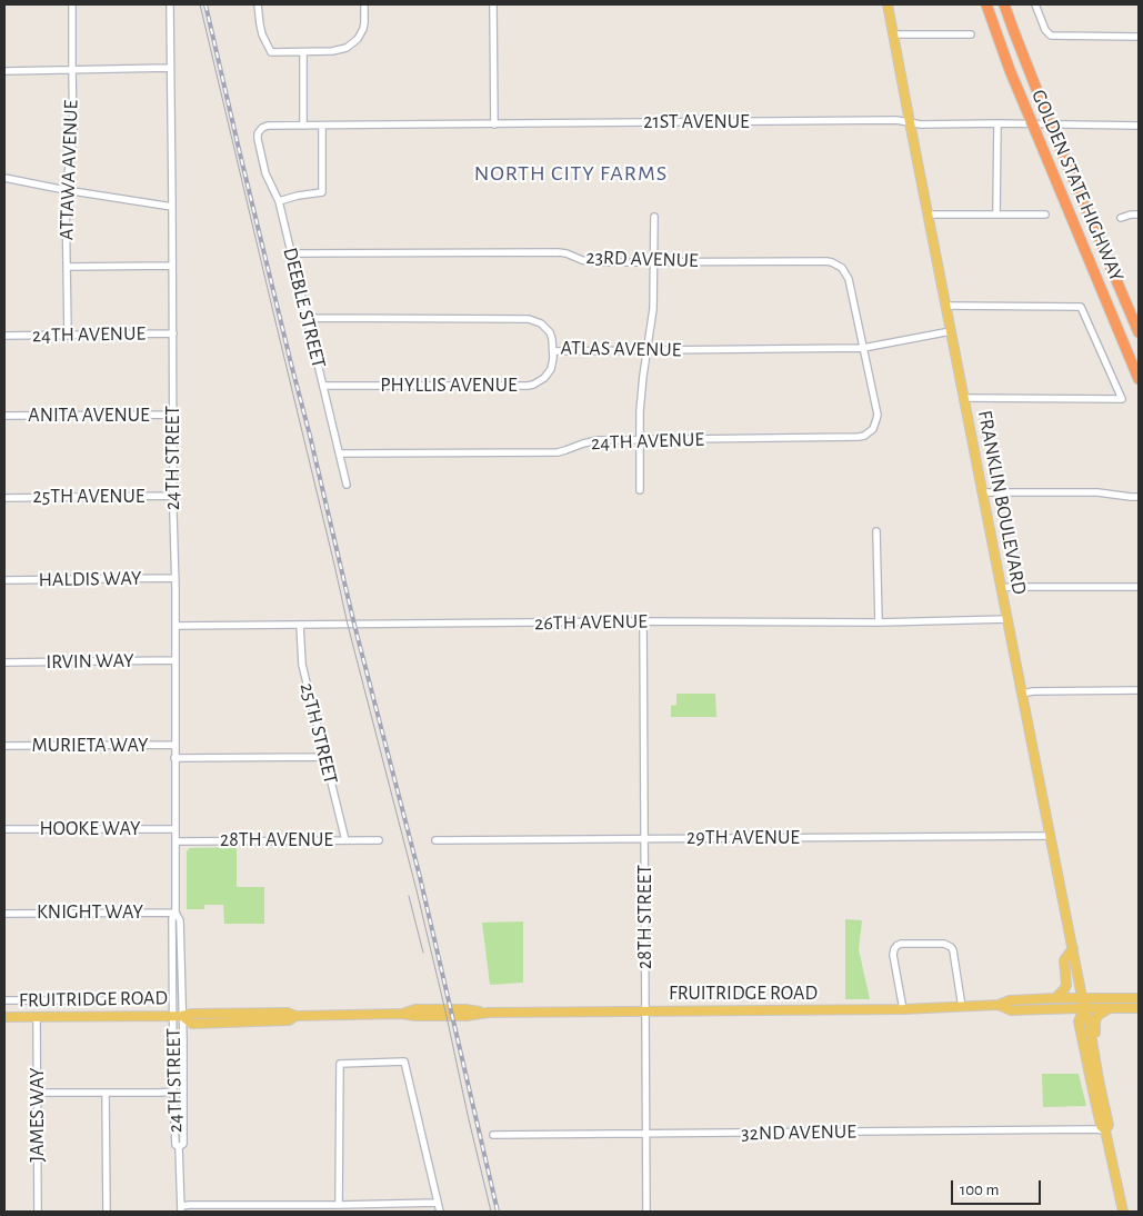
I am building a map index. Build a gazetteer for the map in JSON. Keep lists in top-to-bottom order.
{
  "streets": {
    "highway": ["GOLDEN STATE HIGHWAY"],
    "main road": ["FRANKLIN BOULEVARD", "FRUITRIDGE ROAD"],
    "street": [
      "21ST AVENUE",
      "ATTAWA AVENUE",
      "23RD AVENUE",
      "DEEBLE STREET",
      "24TH AVENUE",
      "ATLAS AVENUE",
      "PHYLLIS AVENUE",
      "ANITA AVENUE",
      "24TH STREET",
      "25TH AVENUE",
      "HALDIS WAY",
      "26TH AVENUE",
      "IRVIN WAY",
      "25TH STREET",
      "MURIETA WAY",
      "HOOKE WAY",
      "29TH AVENUE",
      "28TH AVENUE",
      "KNIGHT WAY",
      "28TH STREET",
      "JAMES WAY",
      "32ND AVENUE"
    ]
  },
  "crossings": [
    ["21ST AVENUE", "DEEBLE STREET"],
    ["21ST AVENUE", "FRANKLIN BOULEVARD"],
    ["ATTAWA AVENUE", "24TH AVENUE"],
    ["23RD AVENUE", "DEEBLE STREET"],
    ["23RD AVENUE", "24TH AVENUE"],
    ["23RD AVENUE", "ATLAS AVENUE"],
    ["DEEBLE STREET", "24TH AVENUE"],
    ["DEEBLE STREET", "ATLAS AVENUE"],
    ["DEEBLE STREET", "PHYLLIS AVENUE"],
    ["24TH AVENUE", "ATLAS AVENUE"],
    ["24TH AVENUE", "24TH STREET"],
    ["ATLAS AVENUE", "PHYLLIS AVENUE"],
    ["ATLAS AVENUE", "FRANKLIN BOULEVARD"],
    ["ANITA AVENUE", "24TH STREET"],
    ["24TH STREET", "25TH AVENUE"],
    ["24TH STREET", "HALDIS WAY"],
    ["24TH STREET", "26TH AVENUE"],
    ["24TH STREET", "IRVIN WAY"],
    ["24TH STREET", "MURIETA WAY"],
    ["24TH STREET", "HOOKE WAY"],
    ["24TH STREET", "28TH AVENUE"],
    ["24TH STREET", "KNIGHT WAY"],
    ["24TH STREET", "FRUITRIDGE ROAD"],
    ["FRANKLIN BOULEVARD", "26TH AVENUE"],
    ["FRANKLIN BOULEVARD", "29TH AVENUE"],
    ["FRANKLIN BOULEVARD", "FRUITRIDGE ROAD"],
    ["FRANKLIN BOULEVARD", "32ND AVENUE"],
    ["26TH AVENUE", "25TH STREET"],
    ["26TH AVENUE", "28TH STREET"],
    ["25TH STREET", "28TH AVENUE"],
    ["29TH AVENUE", "28TH STREET"],
    ["28TH STREET", "FRUITRIDGE ROAD"],
    ["28TH STREET", "32ND AVENUE"],
    ["FRUITRIDGE ROAD", "JAMES WAY"]
  ],
  "districts": ["NORTH CITY FARMS"],
  "scale_bar": "100 m"
}
